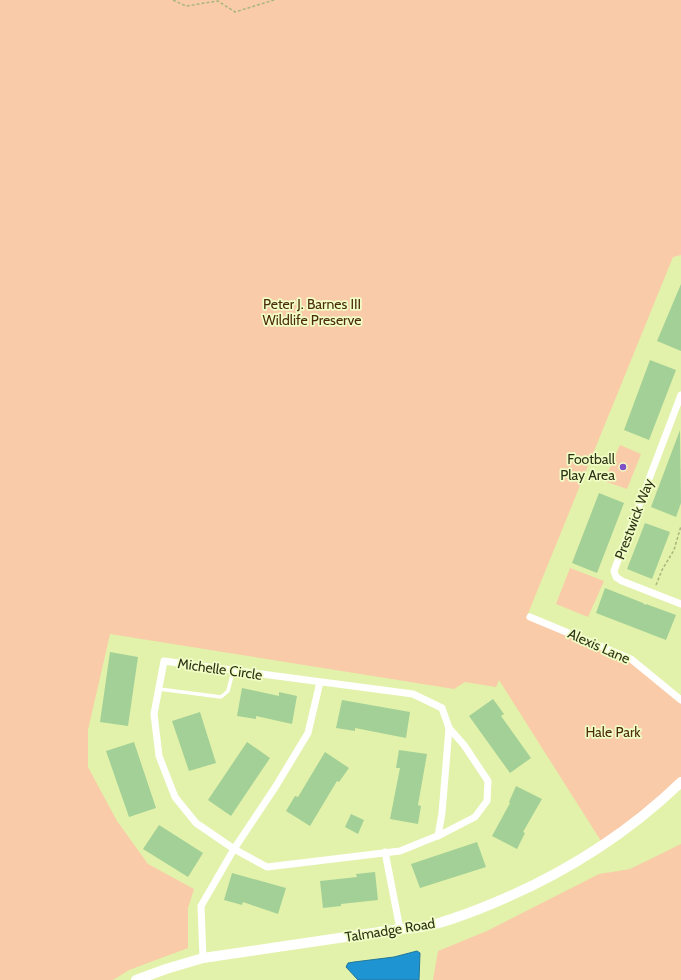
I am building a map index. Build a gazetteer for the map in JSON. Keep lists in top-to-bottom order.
{
  "streets": {
    "street": [
      "Prestwick Way",
      "Alexis Lane",
      "Michelle Circle",
      "Talmadge Road"
    ]
  },
  "parks": ["Peter J. Barnes III Wildlife Preserve", "Hale Park"],
  "places": ["Football Play Area"]
}
